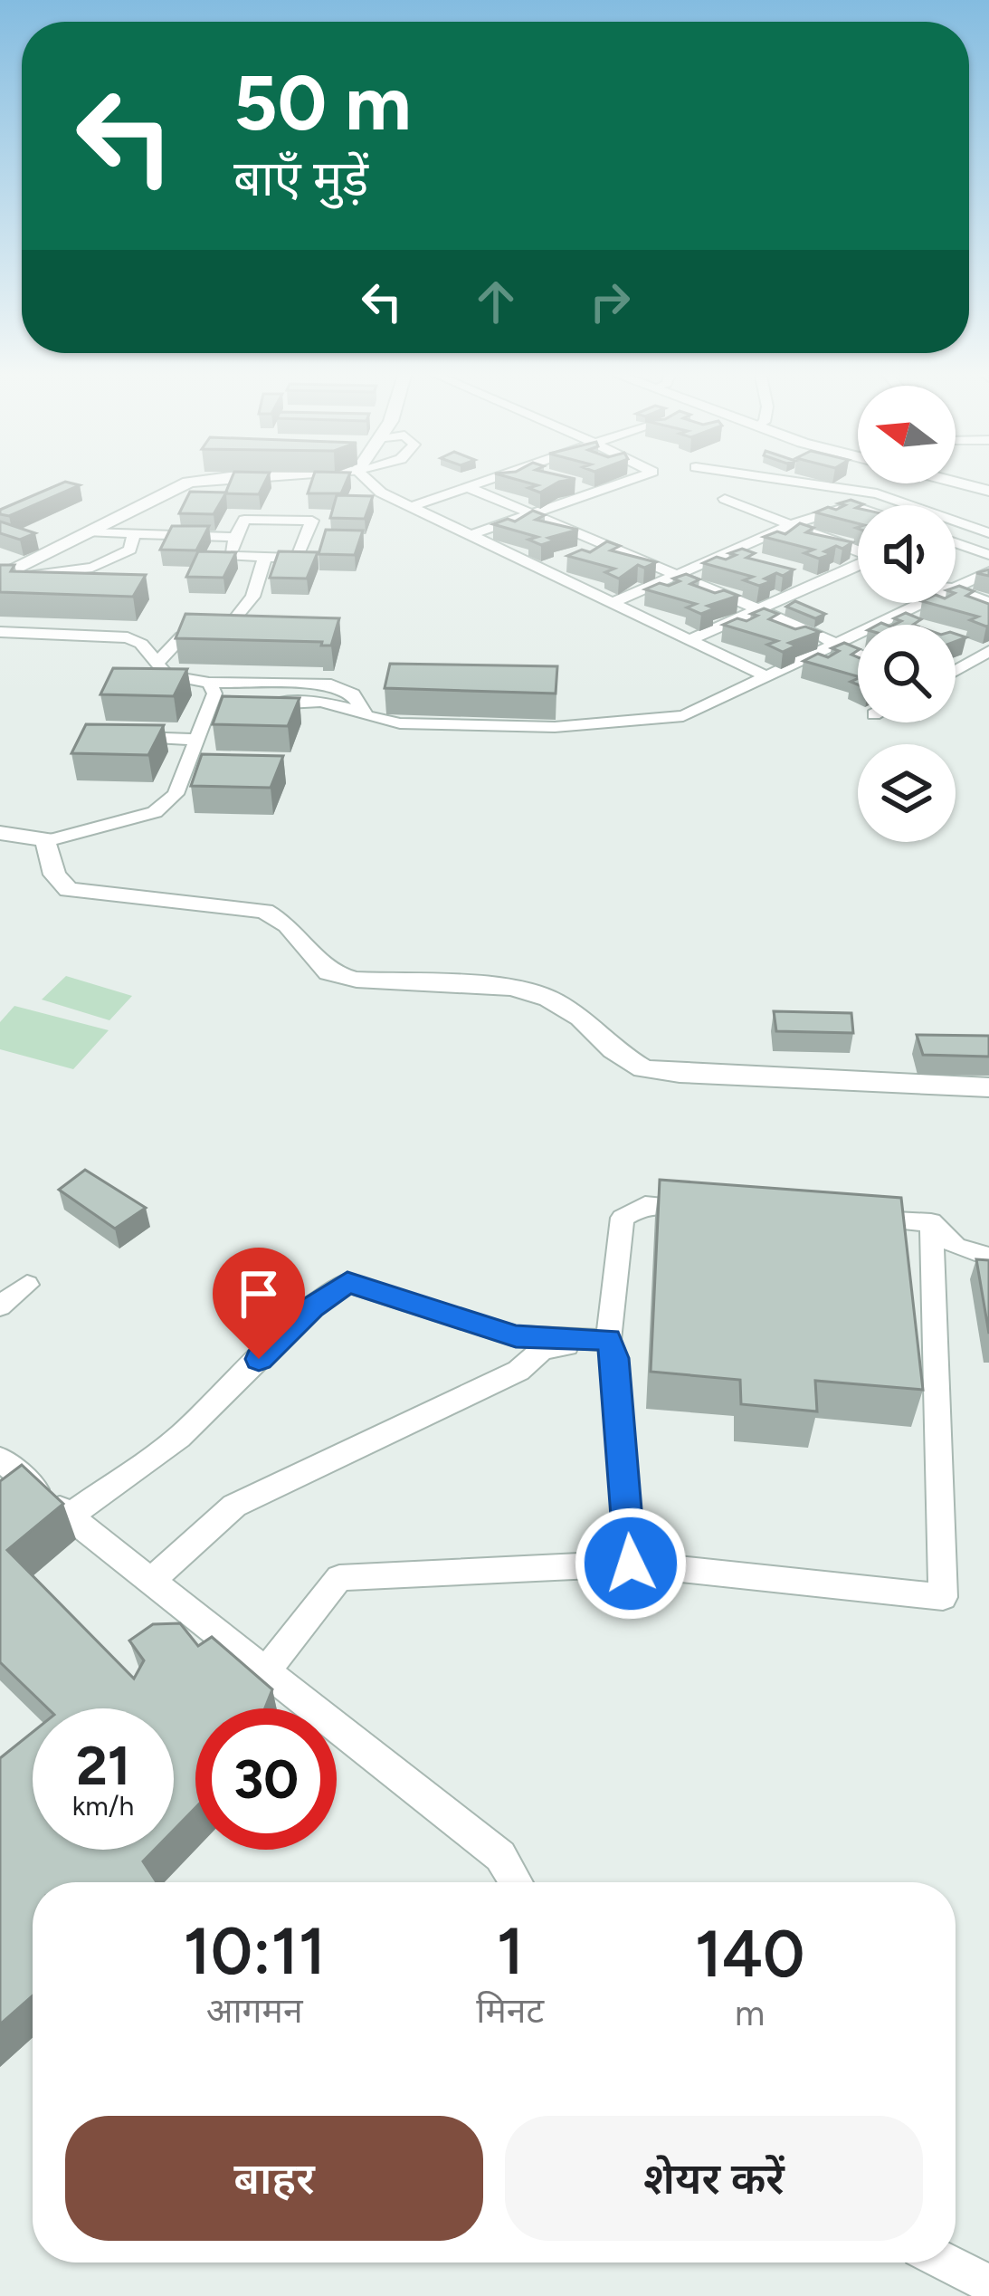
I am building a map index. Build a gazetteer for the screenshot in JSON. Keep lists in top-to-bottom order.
{
  "north": "left",
  "page": {
    "turn": ["50 m", "बाएँ मुड़ें"],
    "speed": "21 km/h",
    "limit": "30",
    "eta": [
      "10:11",
      "आगमन",
      "1",
      "मिनट",
      "140",
      "m"
    ],
    "buttons": ["बाहर", "शेयर करें"]
  }
}
